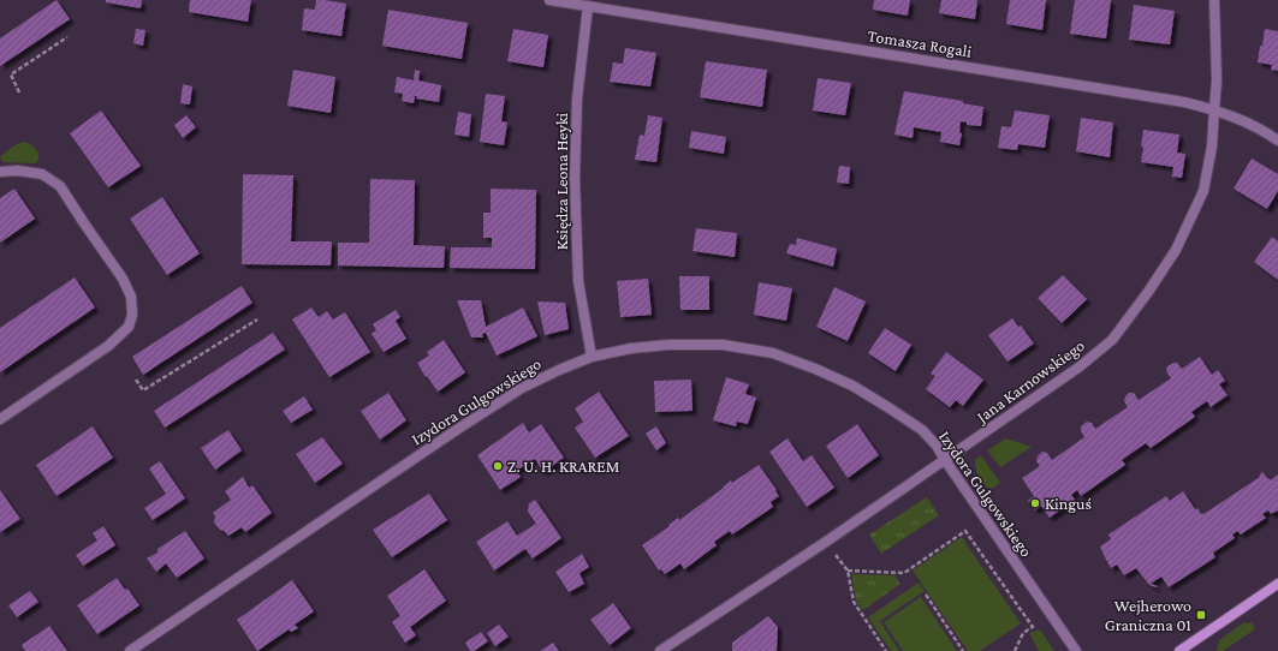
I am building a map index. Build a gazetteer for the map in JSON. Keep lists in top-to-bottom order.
{
  "streets": {
    "street": [
      "Tomasza Rogali",
      "Księdza Leona Heyki",
      "Jana Karnowskiego",
      "Izydora Gulgowskiego"
    ]
  },
  "crossings": [
    ["Tomasza Rogali", "Księdza Leona Heyki"],
    ["Tomasza Rogali", "Jana Karnowskiego"],
    ["Księdza Leona Heyki", "Izydora Gulgowskiego"],
    ["Jana Karnowskiego", "Izydora Gulgowskiego"]
  ],
  "places": {
    "other": ["Z. U. H. KRAREM", "Kinguś"],
    "transit": ["Wejherowo Graniczna 01"]
  }
}
